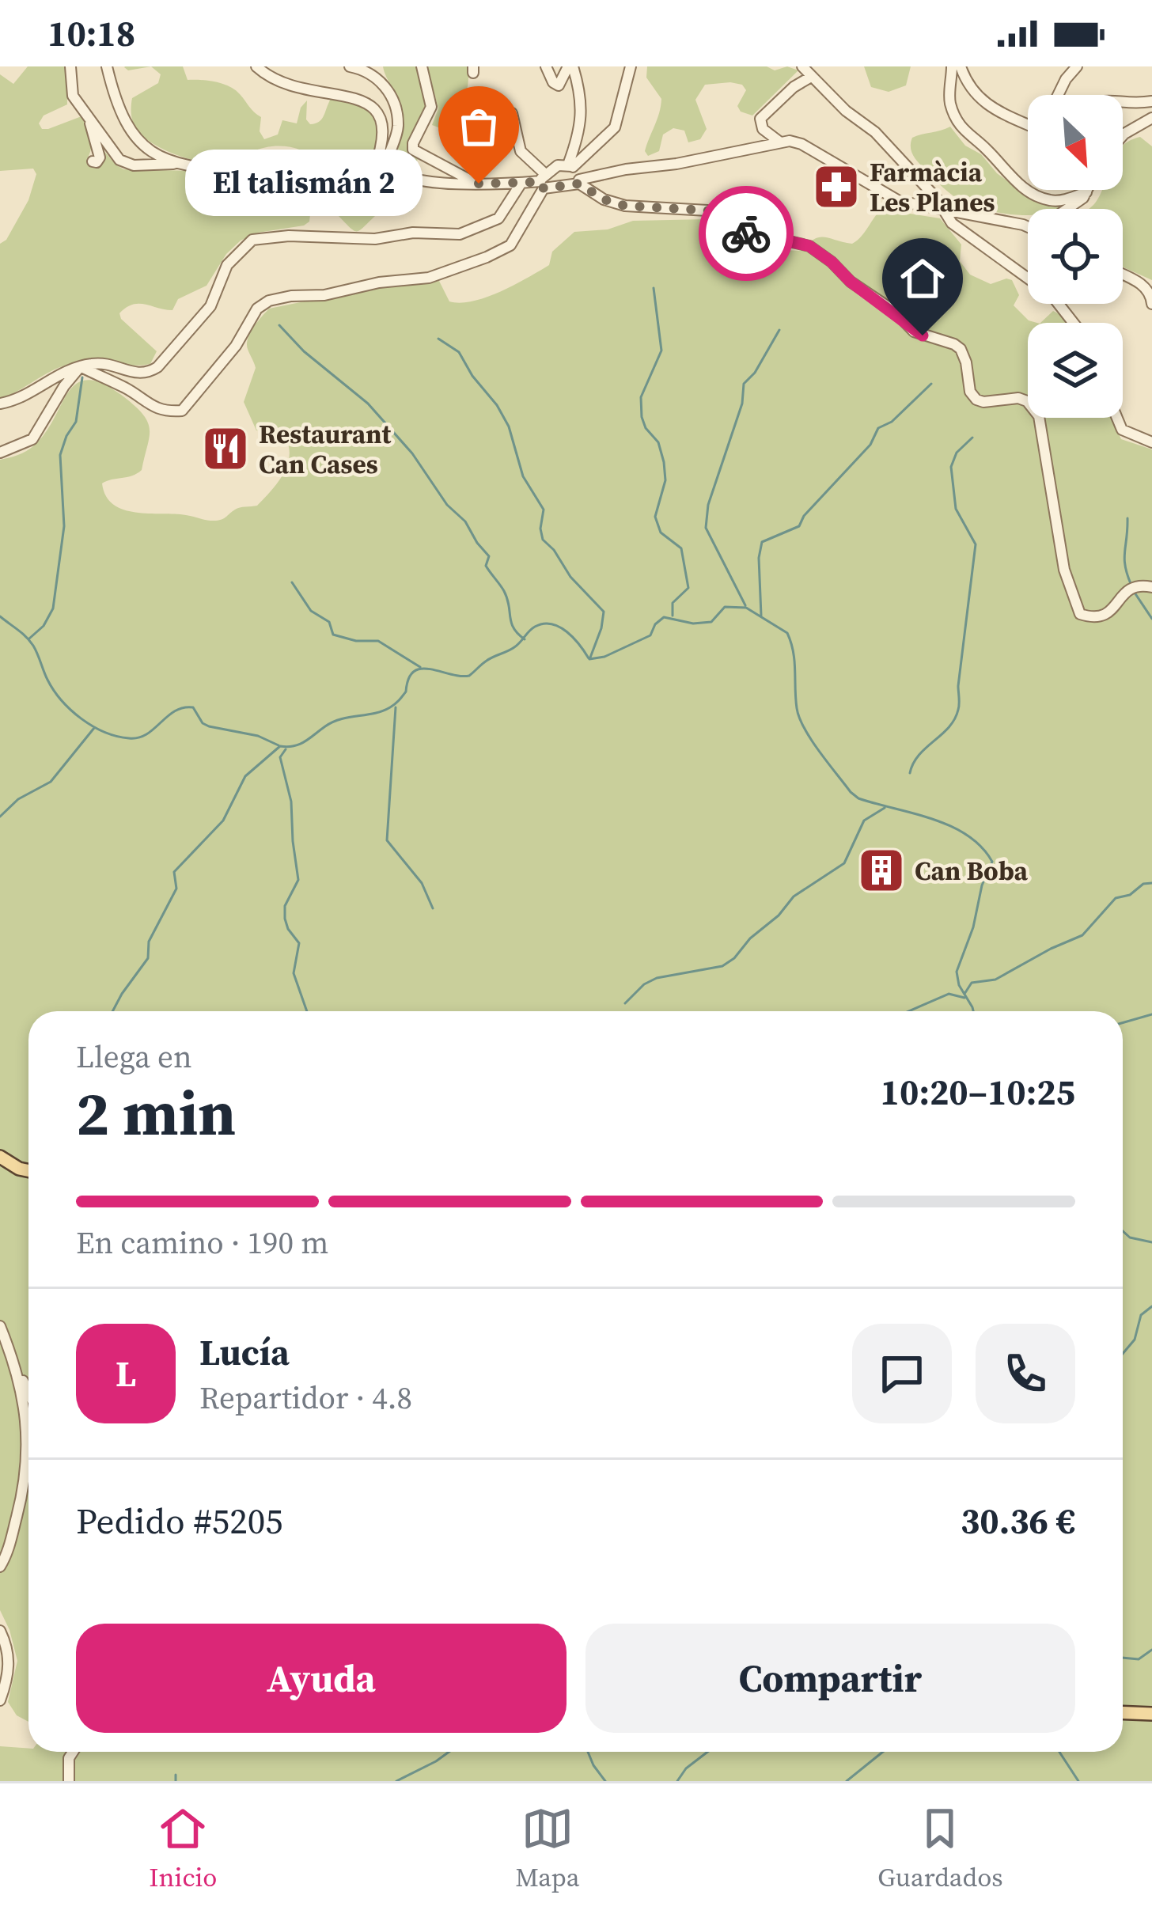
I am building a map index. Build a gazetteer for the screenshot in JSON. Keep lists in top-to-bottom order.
{
  "places": {
    "other": ["El talismán 2"],
    "pharmacy": ["Farmàcia Les Planes"],
    "restaurant": ["Restaurant Can Cases"],
    "building": ["Can Boba"]
  },
  "north": "bottom right",
  "page": {
    "status": "10:18",
    "bubble": "El talismán 2",
    "heading": ["2 min", "Llega en", "10:20–10:25"],
    "panel": [
      "Lucía",
      "Repartidor · 4.8",
      "Pedido #5205",
      "30.36 €"
    ],
    "bar": "En camino · 190 m",
    "round": "L",
    "buttons": ["Ayuda", "Compartir"],
    "tabs": ["Inicio", "Mapa", "Guardados"]
  }
}
